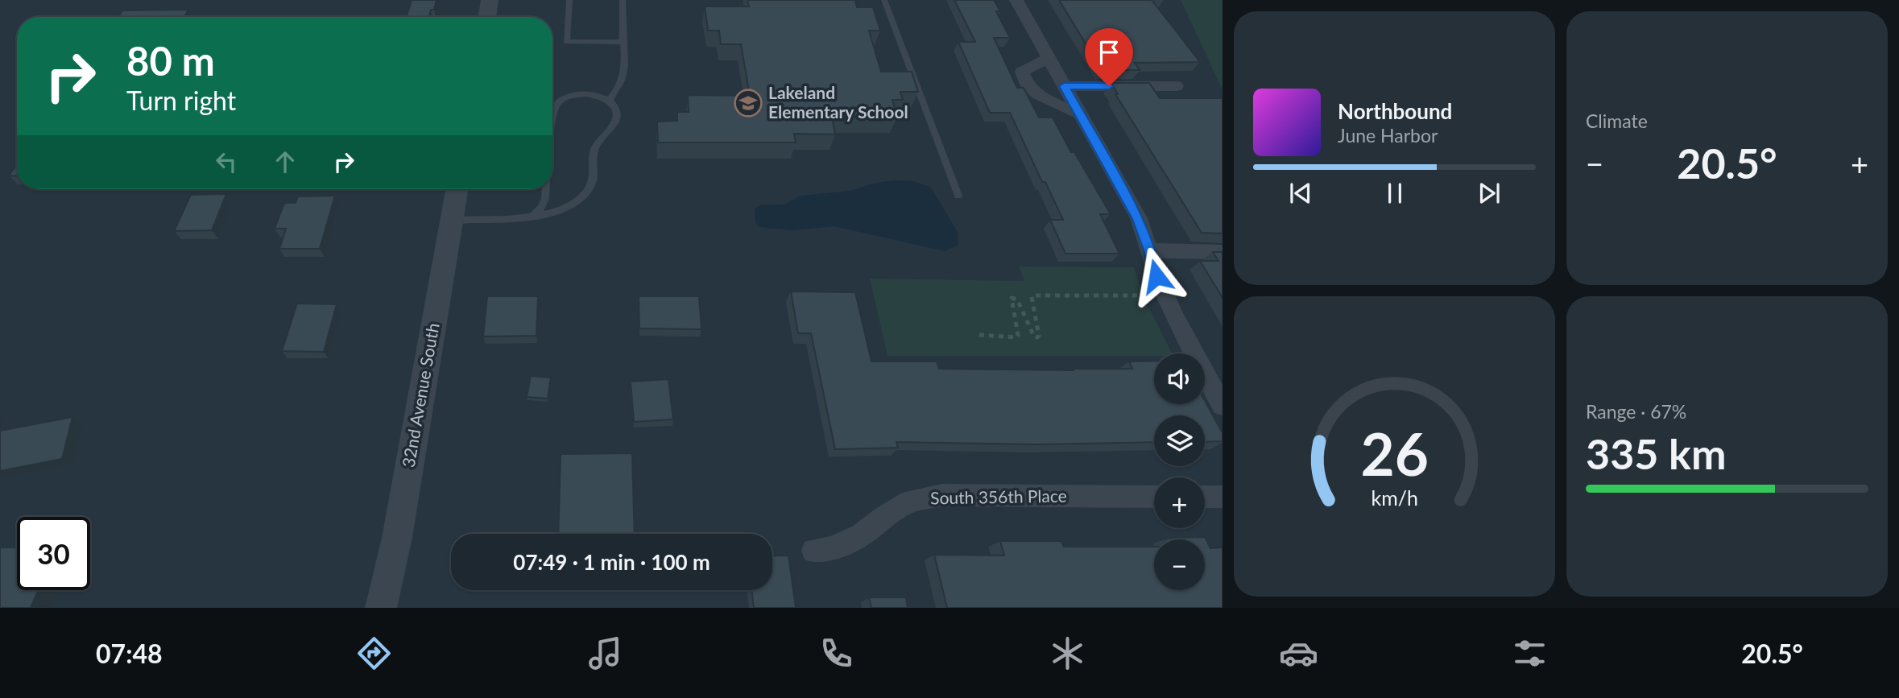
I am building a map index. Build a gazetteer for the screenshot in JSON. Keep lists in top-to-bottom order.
{
  "streets": {
    "street": ["32nd Avenue South", "South 356th Place"]
  },
  "places": {
    "school or university": ["Lakeland Elementary School"]
  },
  "page": {
    "tile": [
      "Climate",
      ["Range · 67%", "335 km"]
    ],
    "turn": ["80 m", "Turn right"],
    "song": ["Northbound", "June Harbor"],
    "heat": ["−", "20.5°", "+"],
    "map_buttons": ["+", "−"],
    "limit": "30",
    "trip": "07:49 · 1 min · 100 m",
    "tabs": ["07:48", "20.5°"],
    "gauge": ["26", "km/h"]
  }
}
